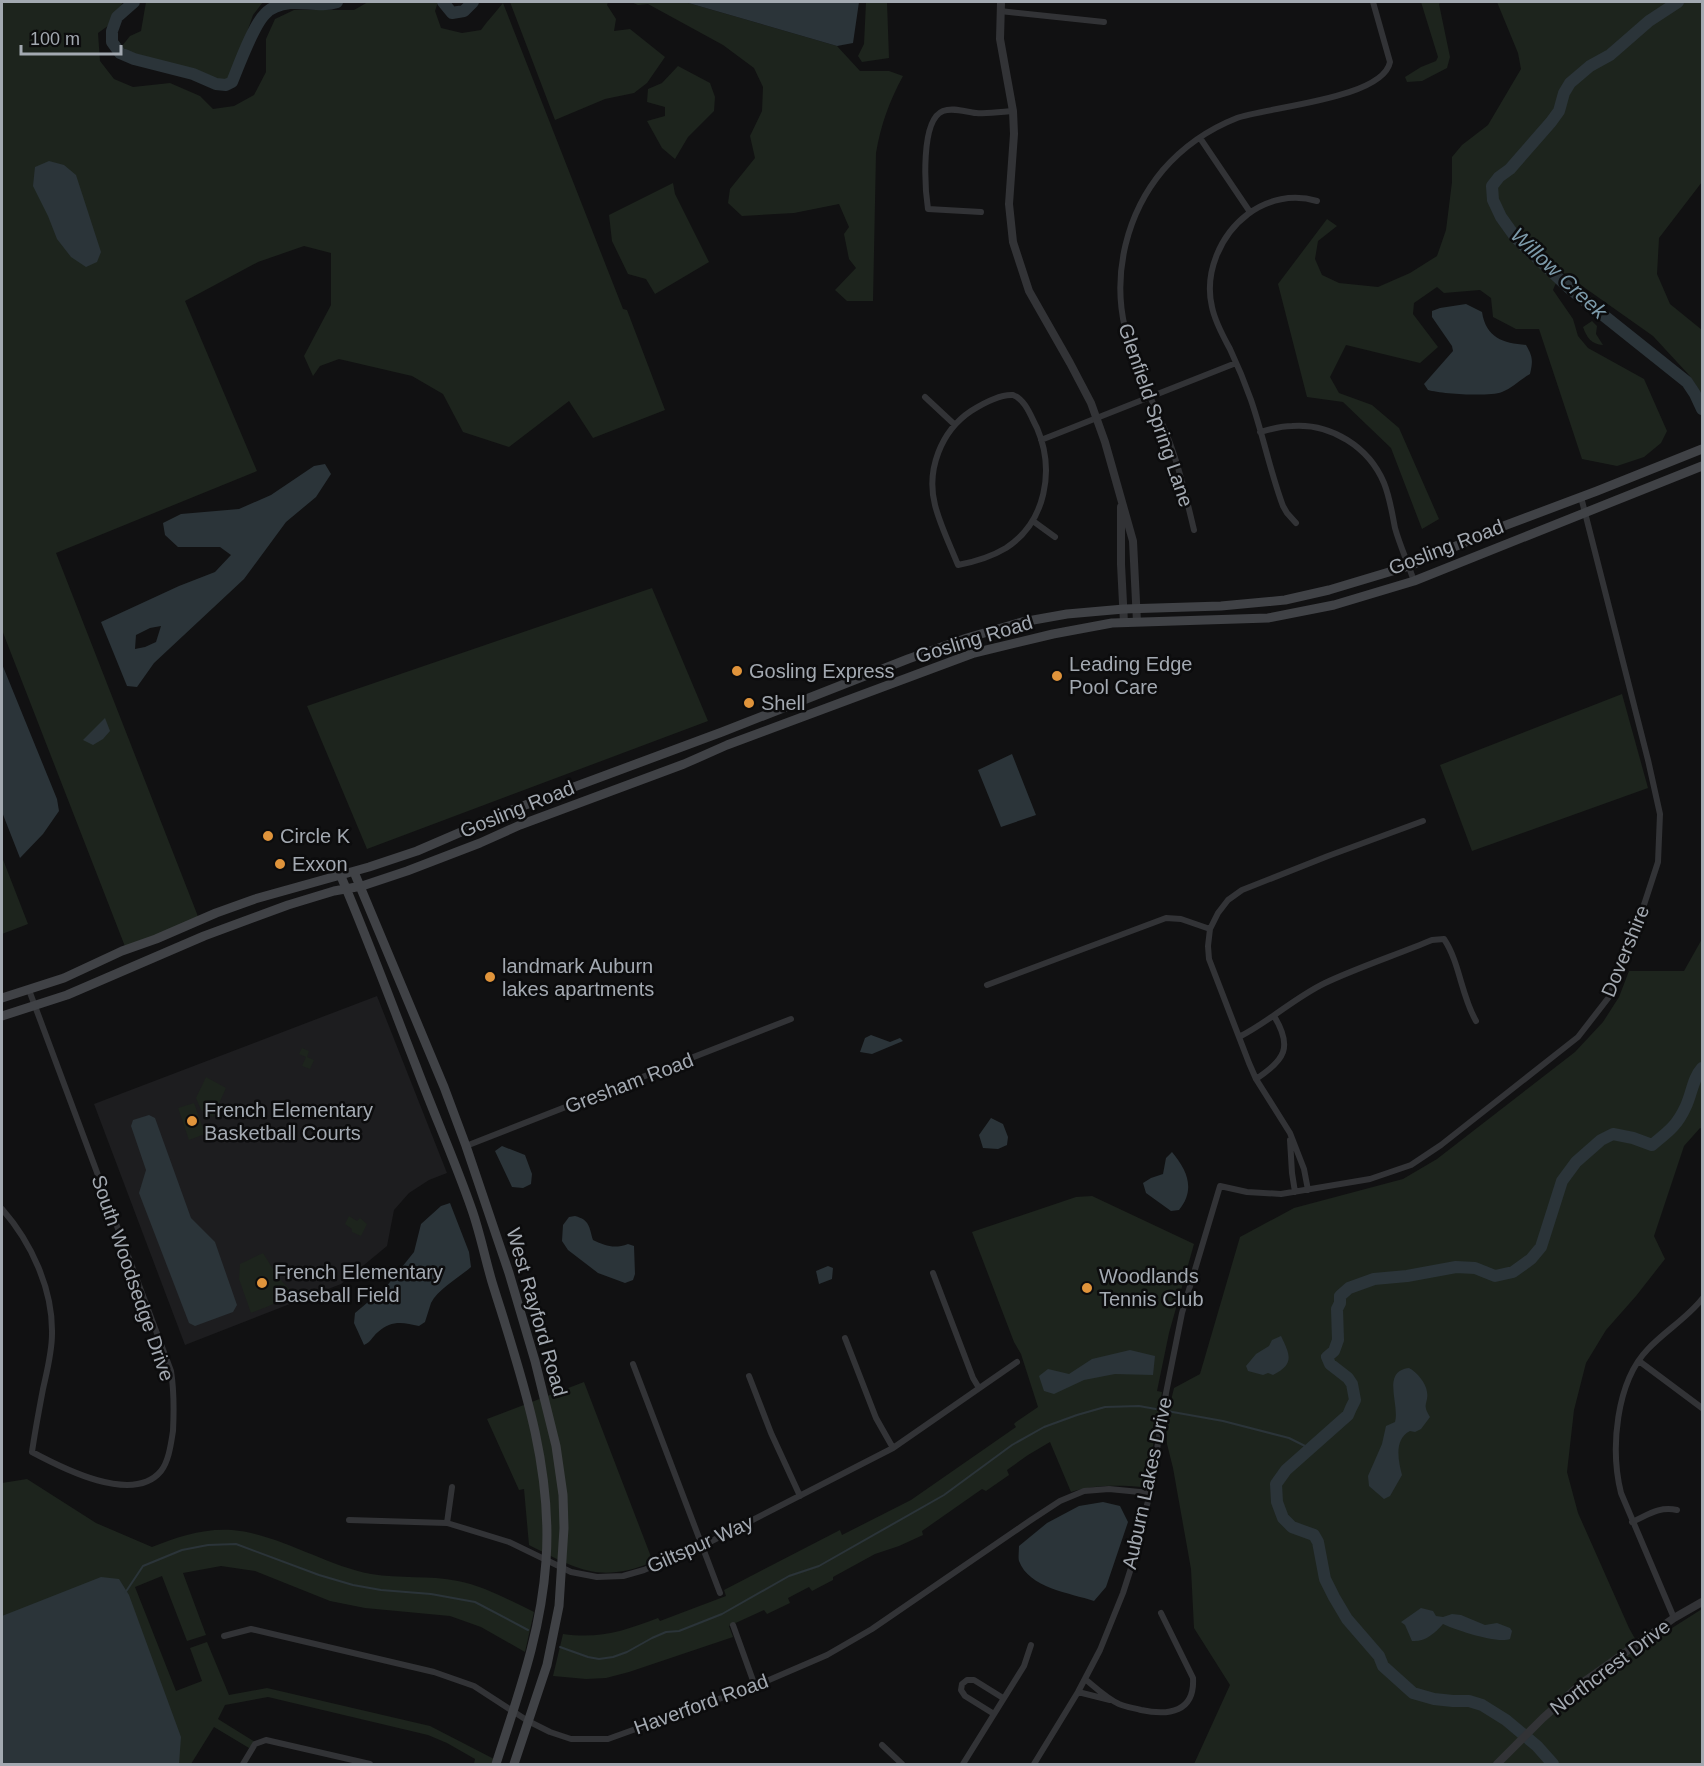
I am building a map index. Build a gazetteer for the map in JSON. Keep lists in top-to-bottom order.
{
  "streets": {
    "main road": ["Gosling Road", "West Rayford Road"],
    "street": [
      "Glenfield Spring Lane",
      "Dovershire",
      "Gresham Road",
      "South Woodsedge Drive",
      "Auburn Lakes Drive",
      "Giltspur Way",
      "Northcrest Drive",
      "Haverford Road"
    ]
  },
  "crossings": [
    ["Gosling Road", "Dovershire"],
    ["Gosling Road", "South Woodsedge Drive"],
    ["Gosling Road", "West Rayford Road"],
    ["Dovershire", "Auburn Lakes Drive"],
    ["Gresham Road", "West Rayford Road"],
    ["West Rayford Road", "Giltspur Way"],
    ["West Rayford Road", "Haverford Road"],
    ["Auburn Lakes Drive", "Haverford Road"]
  ],
  "water": ["Willow Creek"],
  "places": [
    "Gosling Express",
    "Leading Edge Pool Care",
    "Shell",
    "Circle K",
    "Exxon",
    "landmark Auburn lakes apartments",
    "French Elementary Basketball Courts",
    "French Elementary Baseball Field",
    "Woodlands Tennis Club"
  ],
  "scale_bar": "100 m"
}
